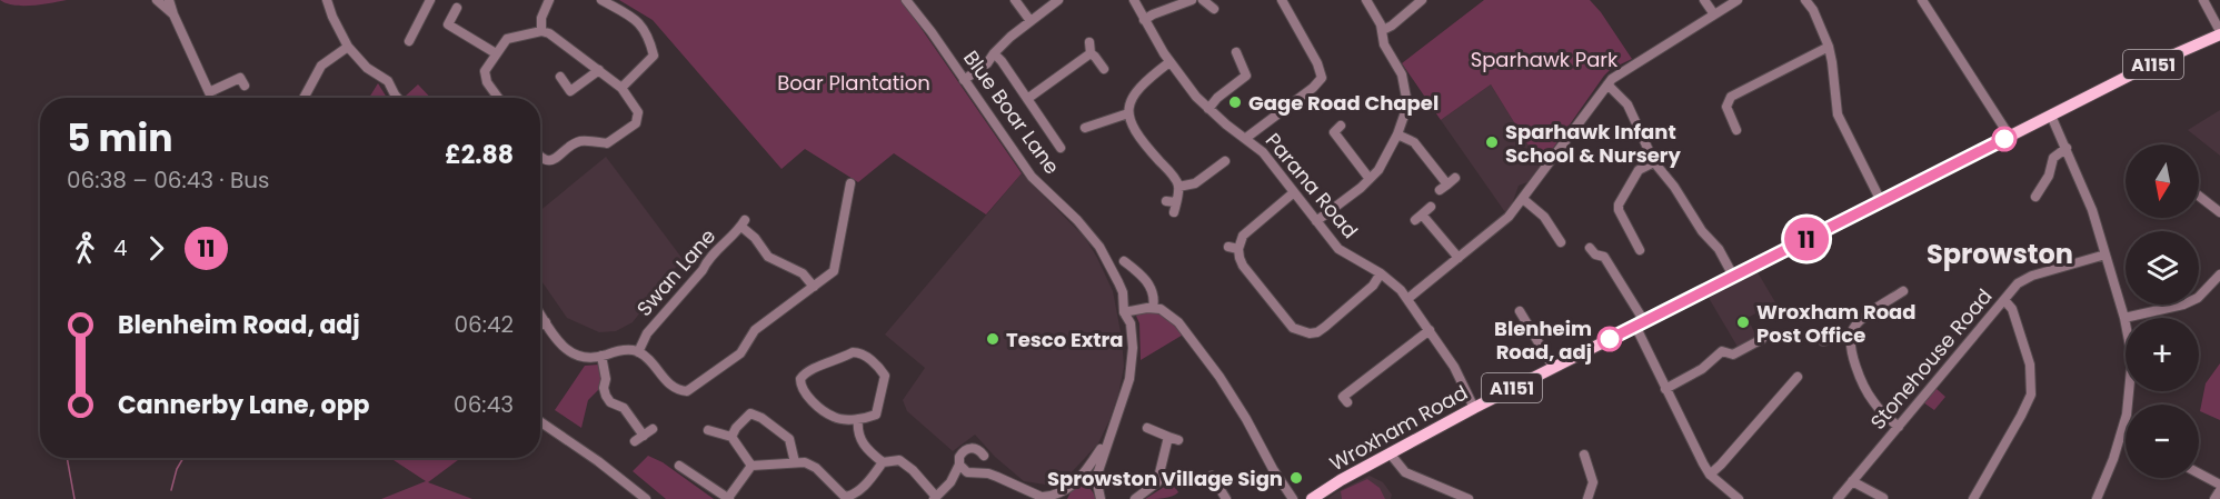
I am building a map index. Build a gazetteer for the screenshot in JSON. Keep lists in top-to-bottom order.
{
  "streets": {
    "main road": ["A1151", "Wroxham Road"],
    "street": [
      "Blue Boar Lane",
      "Parana Road",
      "Swan Lane",
      "Stonehouse Road"
    ]
  },
  "crossings": [
    ["Parana Road", "Wroxham Road"]
  ],
  "districts": ["Sprowston"],
  "parks": ["Sparhawk Park", "Boar Plantation"],
  "places": [
    "Gage Road Chapel",
    "Sparhawk Infant School & Nursery",
    "Wroxham Road Post Office",
    "Tesco Extra",
    "Blenheim Road, adj",
    "Sprowston Village Sign"
  ],
  "lines": ["bus line 11"],
  "north": "bottom",
  "page": {
    "on_map": "11",
    "heading": ["5 min", "06:38 – 06:43 · Bus", "£2.88"],
    "map_buttons": ["+", "−"],
    "legs": ["4", "11"],
    "list": [
      {
        "name": "Blenheim Road, adj",
        "value": "06:42"
      },
      {
        "name": "Cannerby Lane, opp",
        "value": "06:43"
      }
    ]
  }
}
